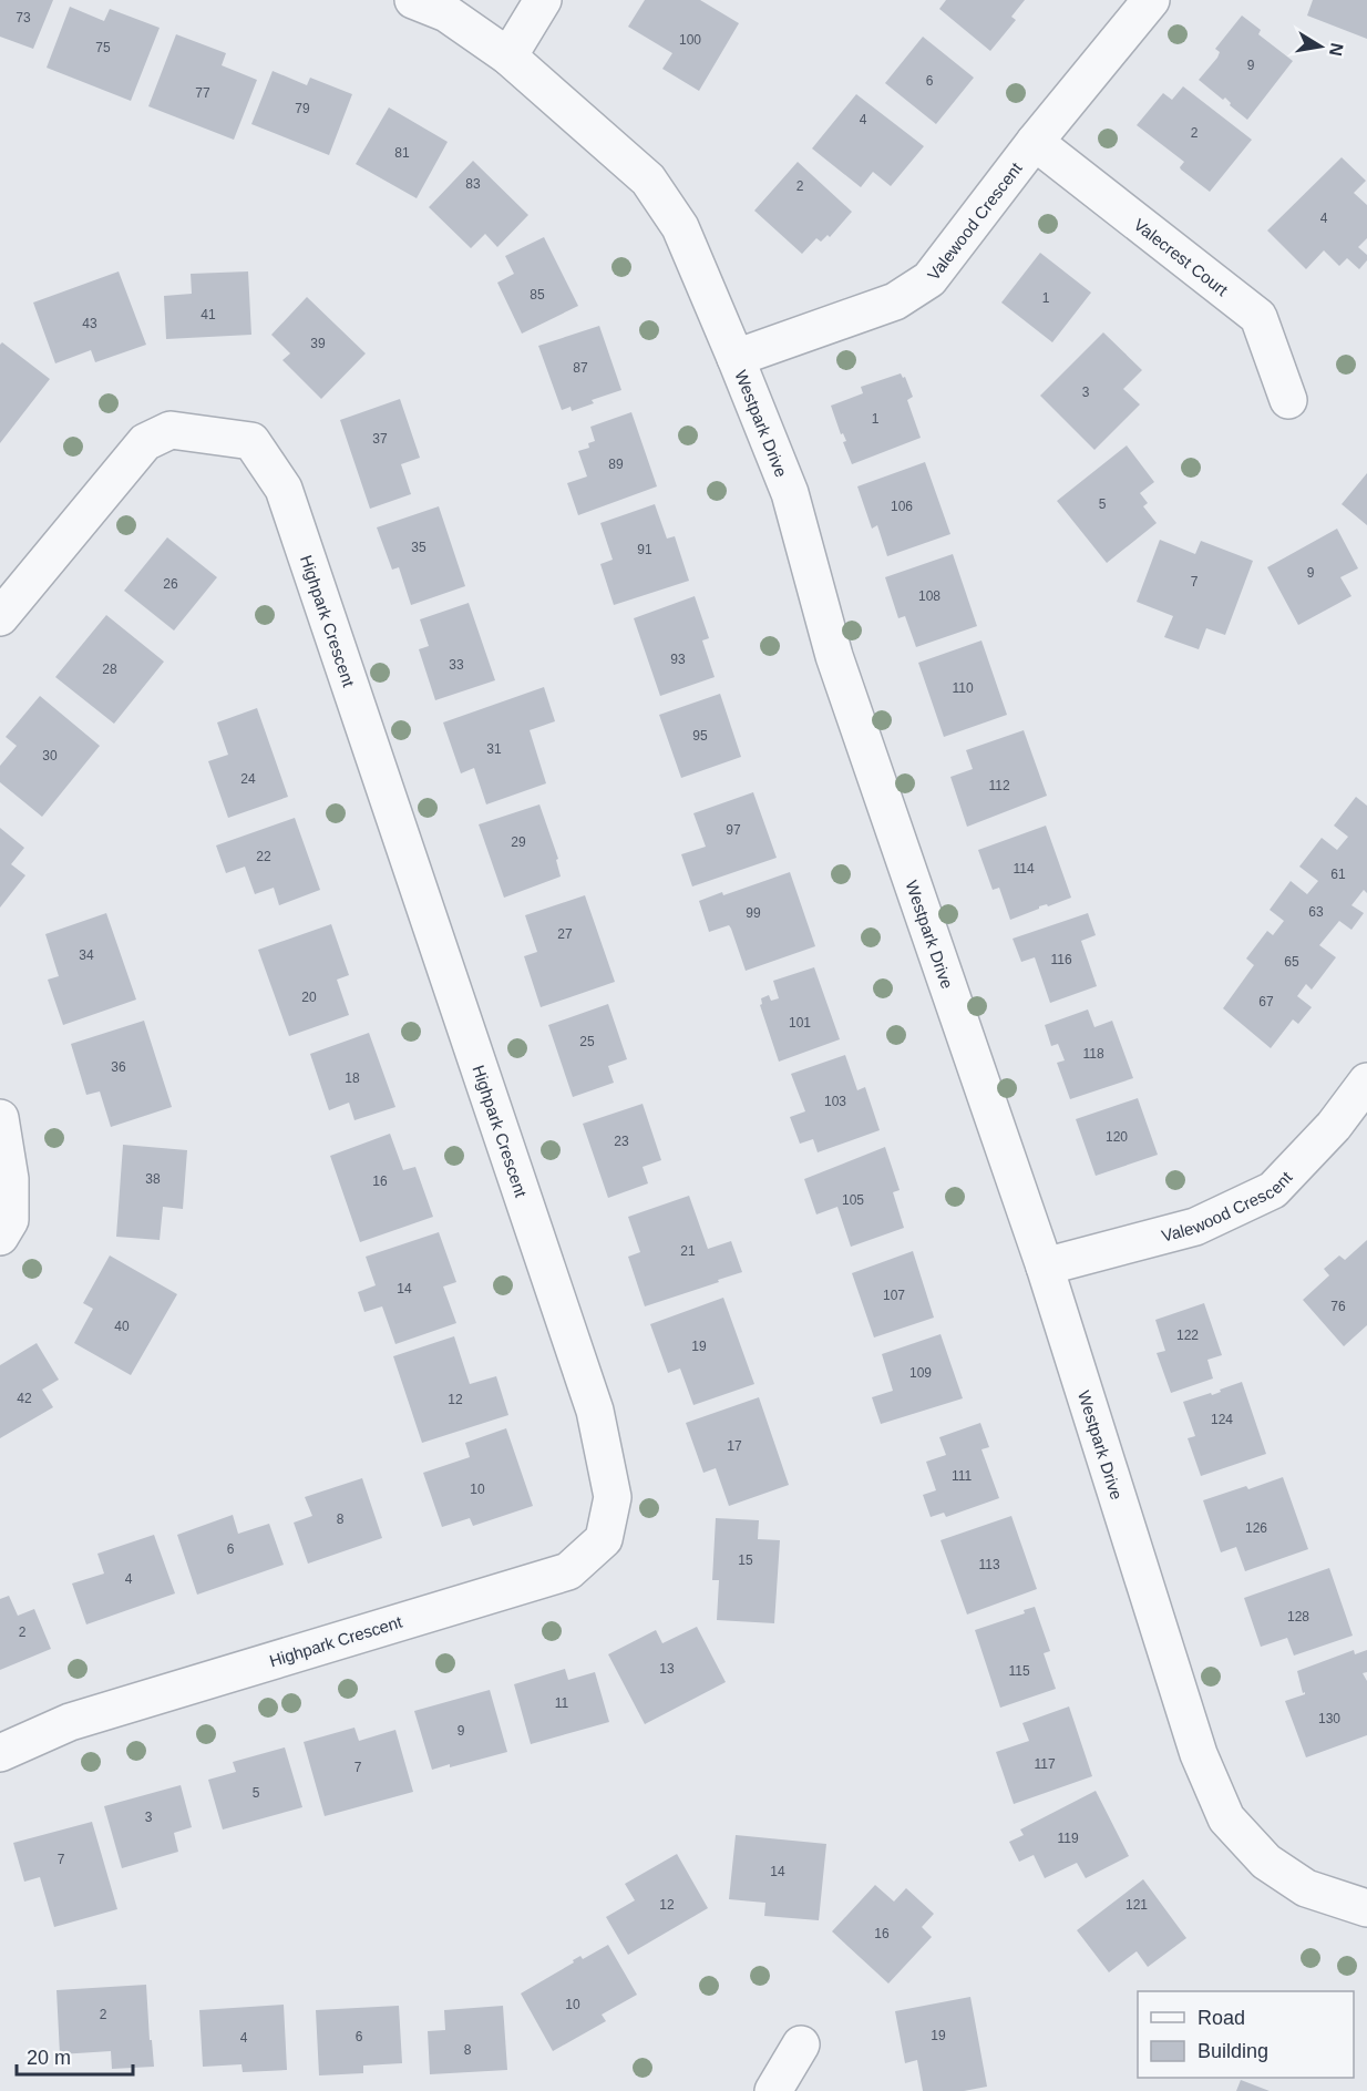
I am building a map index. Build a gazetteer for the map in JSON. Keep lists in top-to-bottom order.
{
  "streets": {
    "street": [
      "Valewood Crescent",
      "Valecrest Court",
      "Westpark Drive",
      "Highpark Crescent"
    ]
  },
  "crossings": [
    ["Valewood Crescent", "Valecrest Court"],
    ["Valewood Crescent", "Westpark Drive"]
  ],
  "house_numbers": [
    "73",
    "100",
    "75",
    "9",
    "6",
    "77",
    "79",
    "4",
    "2",
    "81",
    "83",
    "2",
    "4",
    "85",
    "1",
    "41",
    "43",
    "39",
    "87",
    "3",
    "1",
    "37",
    "89",
    "5",
    "106",
    "35",
    "91",
    "9",
    "7",
    "26",
    "108",
    "93",
    "33",
    "28",
    "110",
    "95",
    "31",
    "30",
    "24",
    "112",
    "97",
    "29",
    "22",
    "114",
    "61",
    "63",
    "99",
    "27",
    "34",
    "116",
    "65",
    "20",
    "67",
    "101",
    "25",
    "118",
    "36",
    "18",
    "103",
    "120",
    "23",
    "38",
    "16",
    "105",
    "21",
    "14",
    "107",
    "76",
    "40",
    "122",
    "19",
    "109",
    "42",
    "12",
    "124",
    "17",
    "111",
    "10",
    "8",
    "126",
    "6",
    "15",
    "113",
    "4",
    "128",
    "2",
    "13",
    "115",
    "11",
    "130",
    "9",
    "117",
    "7",
    "5",
    "3",
    "119",
    "7",
    "14",
    "12",
    "121",
    "16",
    "10",
    "2",
    "19",
    "6",
    "4",
    "8"
  ],
  "legend": ["Road", "Building"],
  "scale_bar": "20 m",
  "north": "right"
}
